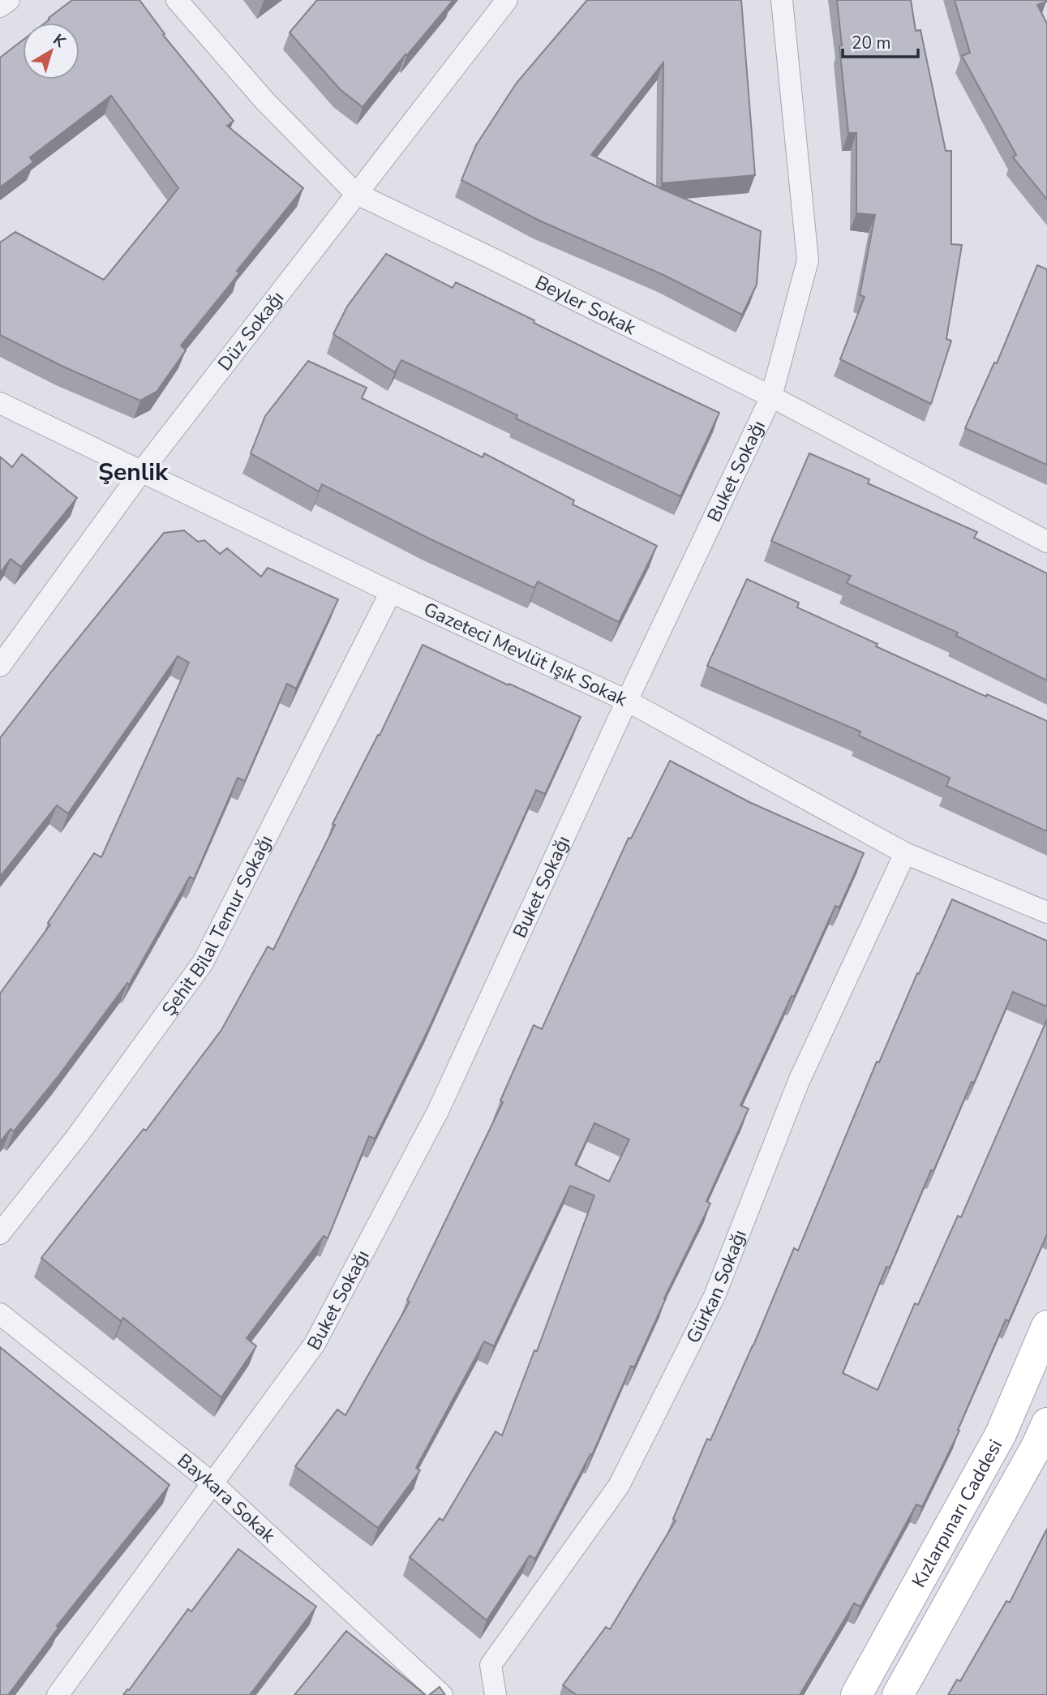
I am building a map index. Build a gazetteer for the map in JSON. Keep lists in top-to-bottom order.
{
  "streets": {
    "main road": ["Kızlarpınarı Caddesi"],
    "street": [
      "Beyler Sokak",
      "Düz Sokağı",
      "Buket Sokağı",
      "Gazeteci Mevlüt Işık Sokak",
      "Şehit Bilal Temur Sokağı",
      "Gürkan Sokağı",
      "Baykara Sokak"
    ]
  },
  "crossings": [
    ["Beyler Sokak", "Düz Sokağı"],
    ["Beyler Sokak", "Buket Sokağı"],
    ["Düz Sokağı", "Gazeteci Mevlüt Işık Sokak"],
    ["Buket Sokağı", "Gazeteci Mevlüt Işık Sokak"],
    ["Buket Sokağı", "Baykara Sokak"],
    ["Gazeteci Mevlüt Işık Sokak", "Şehit Bilal Temur Sokağı"],
    ["Gazeteci Mevlüt Işık Sokak", "Gürkan Sokağı"]
  ],
  "districts": ["Şenlik"],
  "scale_bar": "20 m",
  "north": "top right"
}
